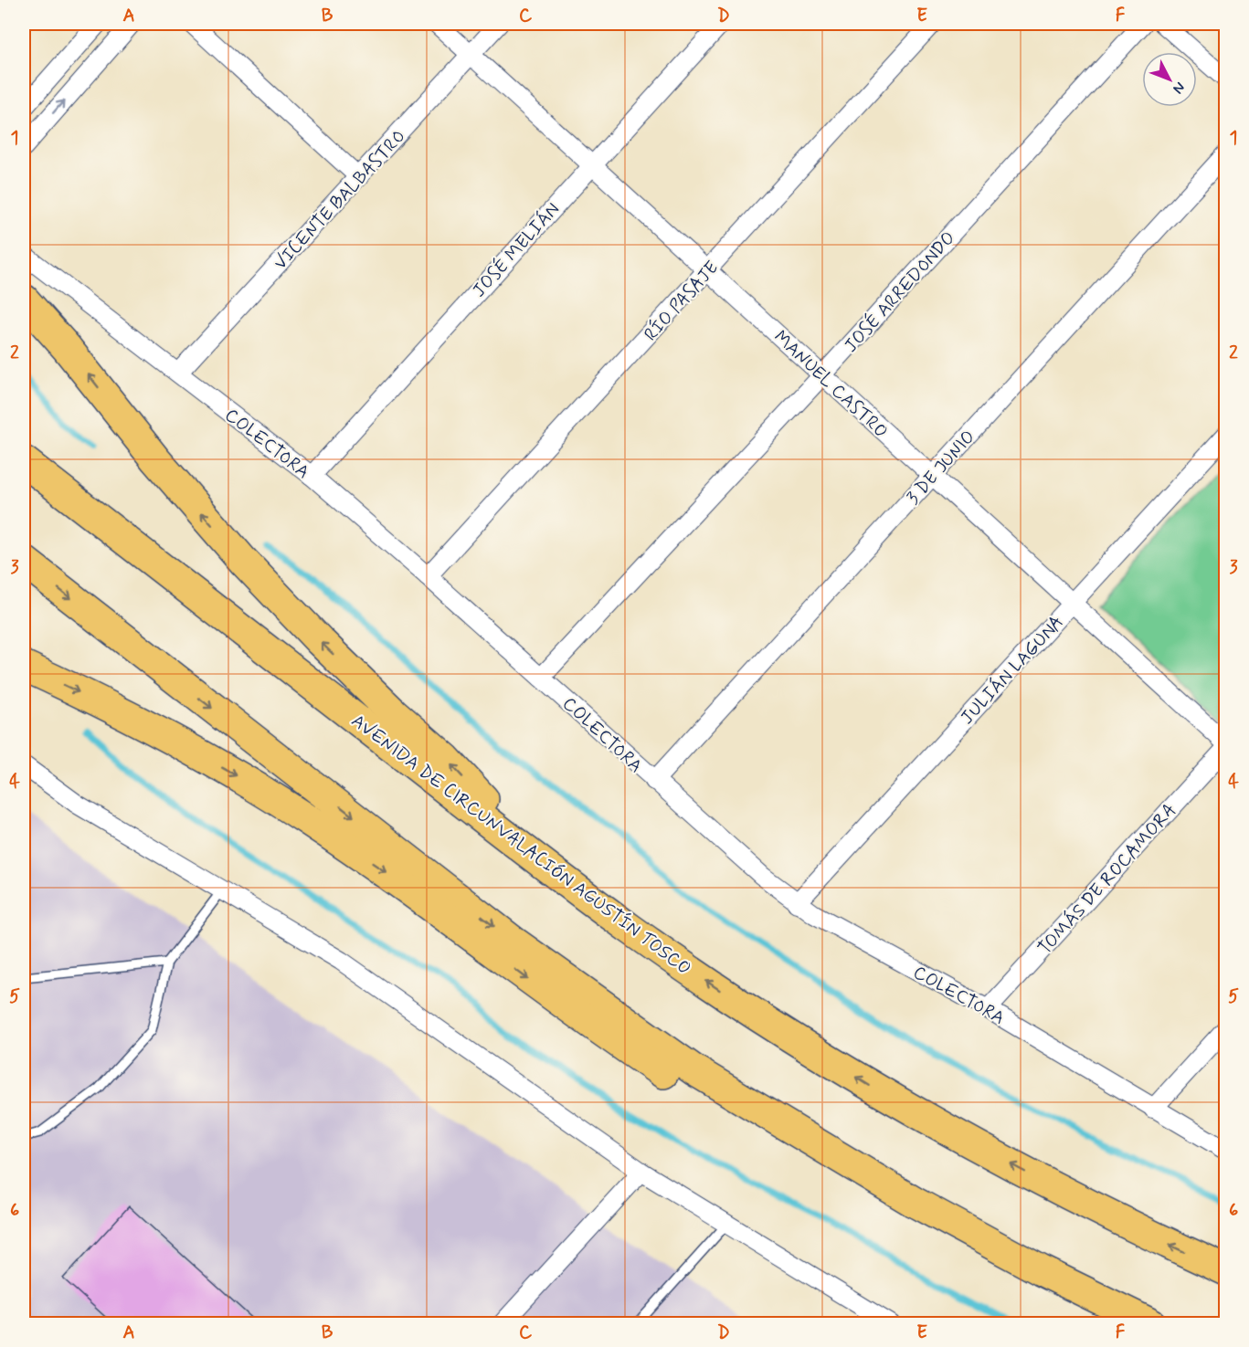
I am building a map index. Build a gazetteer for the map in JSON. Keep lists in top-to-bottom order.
{
  "streets": {
    "highway": ["AVENIDA DE CIRCUNVALACIÓN AGUSTÍN TOSCO"],
    "street": [
      "VICENTE BALBASTRO",
      "JOSÉ MELIÁN",
      "JOSÉ ARREDONDO",
      "RÍO PASAJE",
      "MANUEL CASTRO",
      "COLECTORA",
      "3 DE JUNIO",
      "JULIÁN LAGUNA",
      "TOMÁS DE ROCAMORA"
    ]
  },
  "crossings": [
    ["VICENTE BALBASTRO", "MANUEL CASTRO"],
    ["VICENTE BALBASTRO", "COLECTORA"],
    ["JOSÉ MELIÁN", "MANUEL CASTRO"],
    ["JOSÉ MELIÁN", "COLECTORA"],
    ["JOSÉ ARREDONDO", "MANUEL CASTRO"],
    ["JOSÉ ARREDONDO", "COLECTORA"],
    ["RÍO PASAJE", "MANUEL CASTRO"],
    ["RÍO PASAJE", "COLECTORA"],
    ["MANUEL CASTRO", "3 DE JUNIO"],
    ["MANUEL CASTRO", "JULIÁN LAGUNA"],
    ["COLECTORA", "3 DE JUNIO"],
    ["COLECTORA", "JULIÁN LAGUNA"],
    ["COLECTORA", "TOMÁS DE ROCAMORA"]
  ],
  "north": "bottom right",
  "grid": {
    "columns": [
      "A",
      "B",
      "C",
      "D",
      "E",
      "F"
    ],
    "rows": [
      "1",
      "2",
      "3",
      "4",
      "5",
      "6"
    ]
  }
}
